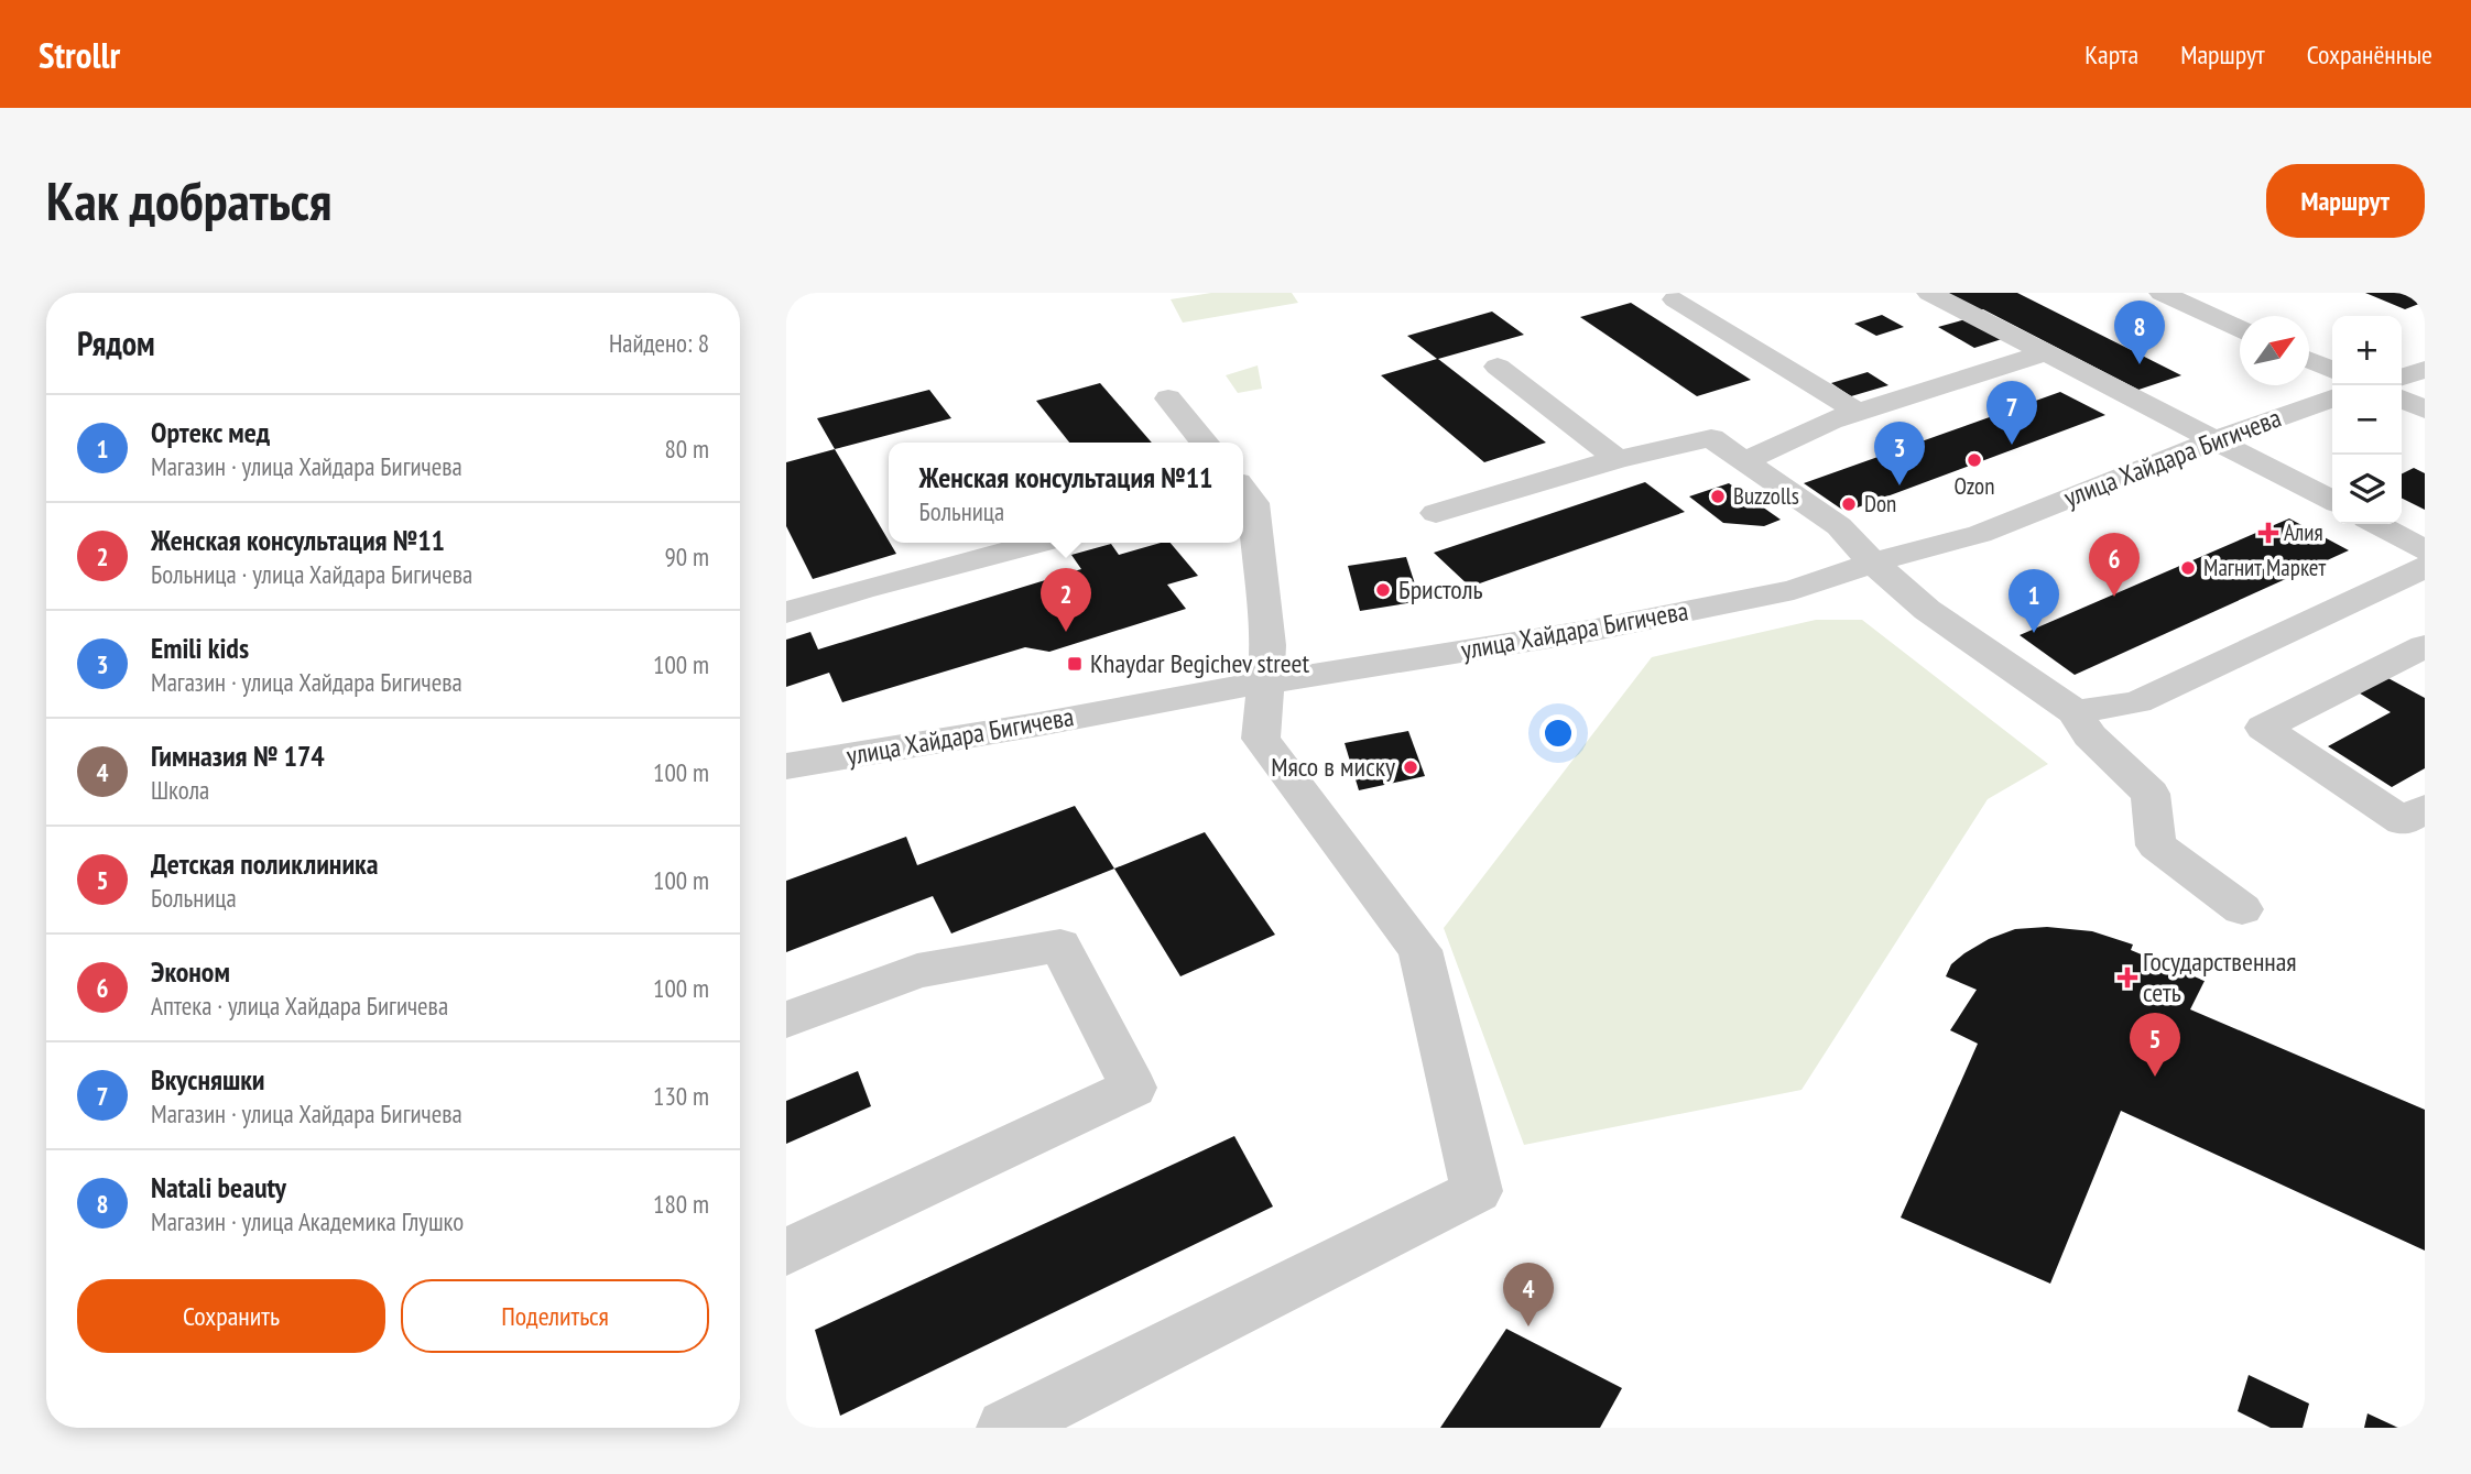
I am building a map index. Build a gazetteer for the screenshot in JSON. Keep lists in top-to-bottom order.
{
  "streets": {
    "street": ["улица Хайдара Бигичева"]
  },
  "places": {
    "other": [
      "Ozon",
      "Buzzolls",
      "Don",
      "Магнит Маркет",
      "Бристоль",
      "Мясо в миску"
    ],
    "health": ["Алия", "Государственная сеть"],
    "transit": ["Khaydar Begichev street"]
  },
  "north": "top right",
  "page": {
    "header": "Strollr",
    "nav": ["Карта", "Маршрут", "Сохранённые"],
    "buttons": [
      "Маршрут",
      ["Сохранить", "Поделиться"]
    ],
    "title": "Как добраться",
    "heading": ["Рядом", "Найдено: 8"],
    "pins": [
      "8",
      "7",
      "3",
      "6",
      "2",
      "1",
      "5",
      "4"
    ],
    "map_buttons": ["+", "−"],
    "list": [
      {
        "mark": "1",
        "name": "Ортекс мед",
        "note": "Магазин · улица Хайдара Бигичева",
        "value": "80 m"
      },
      {
        "mark": "2",
        "name": "Женская консультация №11",
        "note": "Больница · улица Хайдара Бигичева",
        "value": "90 m"
      },
      {
        "mark": "3",
        "name": "Emili kids",
        "note": "Магазин · улица Хайдара Бигичева",
        "value": "100 m"
      },
      {
        "mark": "4",
        "name": "Гимназия № 174",
        "note": "Школа",
        "value": "100 m"
      },
      {
        "mark": "5",
        "name": "Детская поликлиника",
        "note": "Больница",
        "value": "100 m"
      },
      {
        "mark": "6",
        "name": "Эконом",
        "note": "Аптека · улица Хайдара Бигичева",
        "value": "100 m"
      },
      {
        "mark": "7",
        "name": "Вкусняшки",
        "note": "Магазин · улица Хайдара Бигичева",
        "value": "130 m"
      },
      {
        "mark": "8",
        "name": "Natali beauty",
        "note": "Магазин · улица Академика Глушко",
        "value": "180 m"
      }
    ],
    "popup": ["Женская консультация №11", "Больница"]
  }
}
